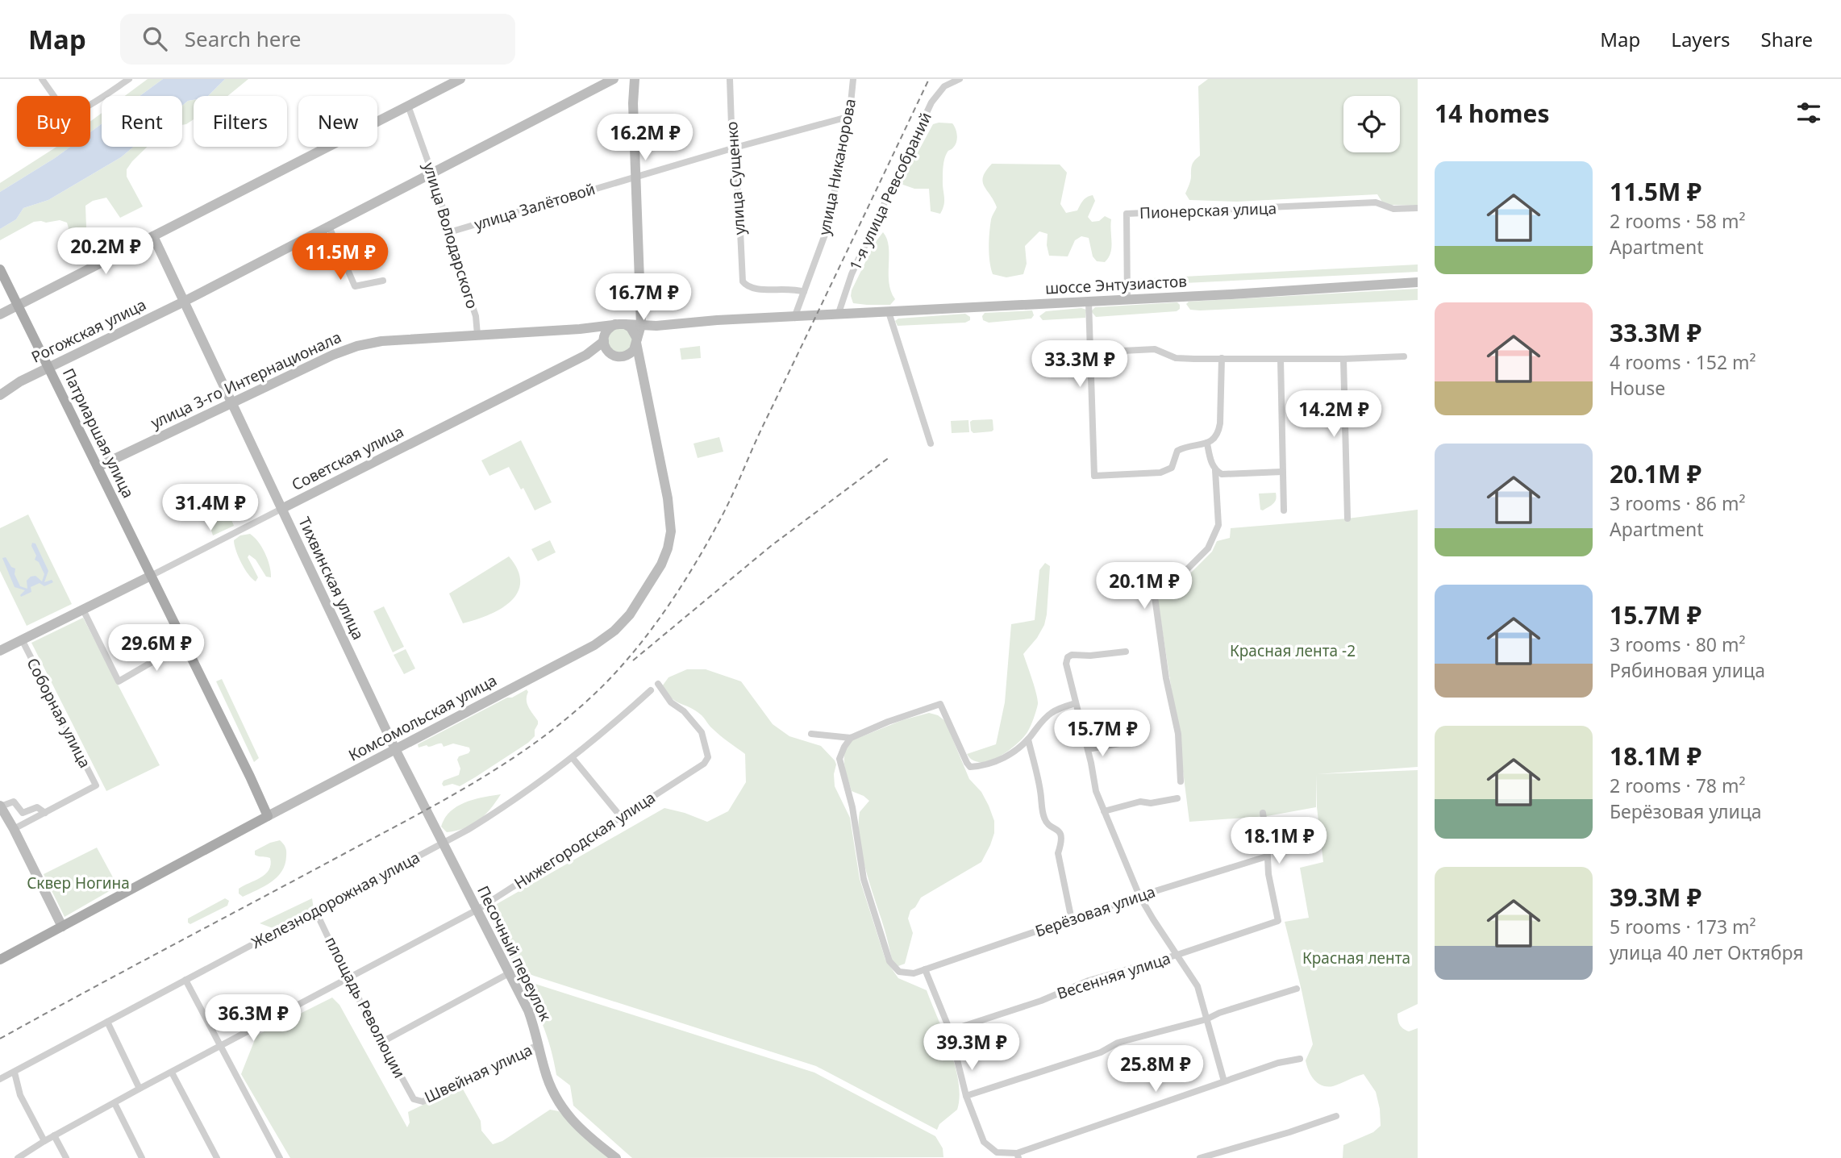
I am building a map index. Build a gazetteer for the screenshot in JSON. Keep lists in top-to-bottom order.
{
  "streets": {
    "main road": [
      "шоссе Энтузиастов",
      "Рогожская улица",
      "улица 3-го Интернационала",
      "Патриаршая улица",
      "Советская улица",
      "Тихвинская улица",
      "Комсомольская улица",
      "Песочный переулок"
    ],
    "street": [
      "улица Никанорова",
      "улица Сущенко",
      "1-я улица Ревсобраний",
      "улица Залётовой",
      "Пионерская улица",
      "улица Володарского",
      "Соборная улица",
      "Нижегородская улица",
      "Железнодорожная улица",
      "Берёзовая улица",
      "Весенняя улица",
      "площадь Революции",
      "Швейная улица"
    ]
  },
  "crossings": [
    ["улица Никанорова", "улица Сущенко"],
    ["улица Никанорова", "улица Залётовой"],
    ["улица Никанорова", "улица 3-го Интернационала"],
    ["улица Сущенко", "улица Залётовой"],
    ["1-я улица Ревсобраний", "шоссе Энтузиастов"],
    ["улица Залётовой", "улица Володарского"],
    ["Пионерская улица", "шоссе Энтузиастов"],
    ["улица Володарского", "Рогожская улица"],
    ["улица Володарского", "улица 3-го Интернационала"],
    ["шоссе Энтузиастов", "улица 3-го Интернационала"],
    ["Рогожская улица", "Патриаршая улица"],
    ["Рогожская улица", "Тихвинская улица"],
    ["улица 3-го Интернационала", "Патриаршая улица"],
    ["улица 3-го Интернационала", "Советская улица"],
    ["улица 3-го Интернационала", "Тихвинская улица"],
    ["улица 3-го Интернационала", "Комсомольская улица"],
    ["Патриаршая улица", "Советская улица"],
    ["Патриаршая улица", "Комсомольская улица"],
    ["Советская улица", "Тихвинская улица"],
    ["Советская улица", "Соборная улица"],
    ["Советская улица", "Комсомольская улица"],
    ["Тихвинская улица", "Комсомольская улица"],
    ["Тихвинская улица", "Песочный переулок"],
    ["Комсомольская улица", "Песочный переулок"],
    ["Нижегородская улица", "Песочный переулок"],
    ["Нижегородская улица", "площадь Революции"],
    ["Железнодорожная улица", "Песочный переулок"],
    ["Железнодорожная улица", "площадь Революции"],
    ["Берёзовая улица", "Весенняя улица"],
    ["Песочный переулок", "Швейная улица"],
    ["площадь Революции", "Швейная улица"]
  ],
  "parks": ["Красная лента -2", "Сквер Ногина", "Красная лента"],
  "page": {
    "header": "Map",
    "search": "Search here",
    "nav": ["Map", "Layers", "Share"],
    "heading": "14 homes",
    "chip": [
      "Buy",
      "Rent",
      "Filters",
      "New"
    ],
    "price": [
      "16.2M ₽",
      "20.2M ₽",
      "11.5M ₽",
      "16.7M ₽",
      "33.3M ₽",
      "14.2M ₽",
      "31.4M ₽",
      "20.1M ₽",
      "29.6M ₽",
      "15.7M ₽",
      "18.1M ₽",
      "36.3M ₽",
      "39.3M ₽",
      "25.8M ₽"
    ],
    "list": [
      {
        "name": "11.5M ₽",
        "note": "2 rooms · 58 m² · Apartment"
      },
      {
        "name": "33.3M ₽",
        "note": "4 rooms · 152 m² · House"
      },
      {
        "name": "20.1M ₽",
        "note": "3 rooms · 86 m² · Apartment"
      },
      {
        "name": "15.7M ₽",
        "note": "3 rooms · 80 m² · Рябиновая улица"
      },
      {
        "name": "18.1M ₽",
        "note": "2 rooms · 78 m² · Берёзовая улица"
      },
      {
        "name": "39.3M ₽",
        "note": "5 rooms · 173 m² · улица 40 лет Октября"
      }
    ]
  }
}
